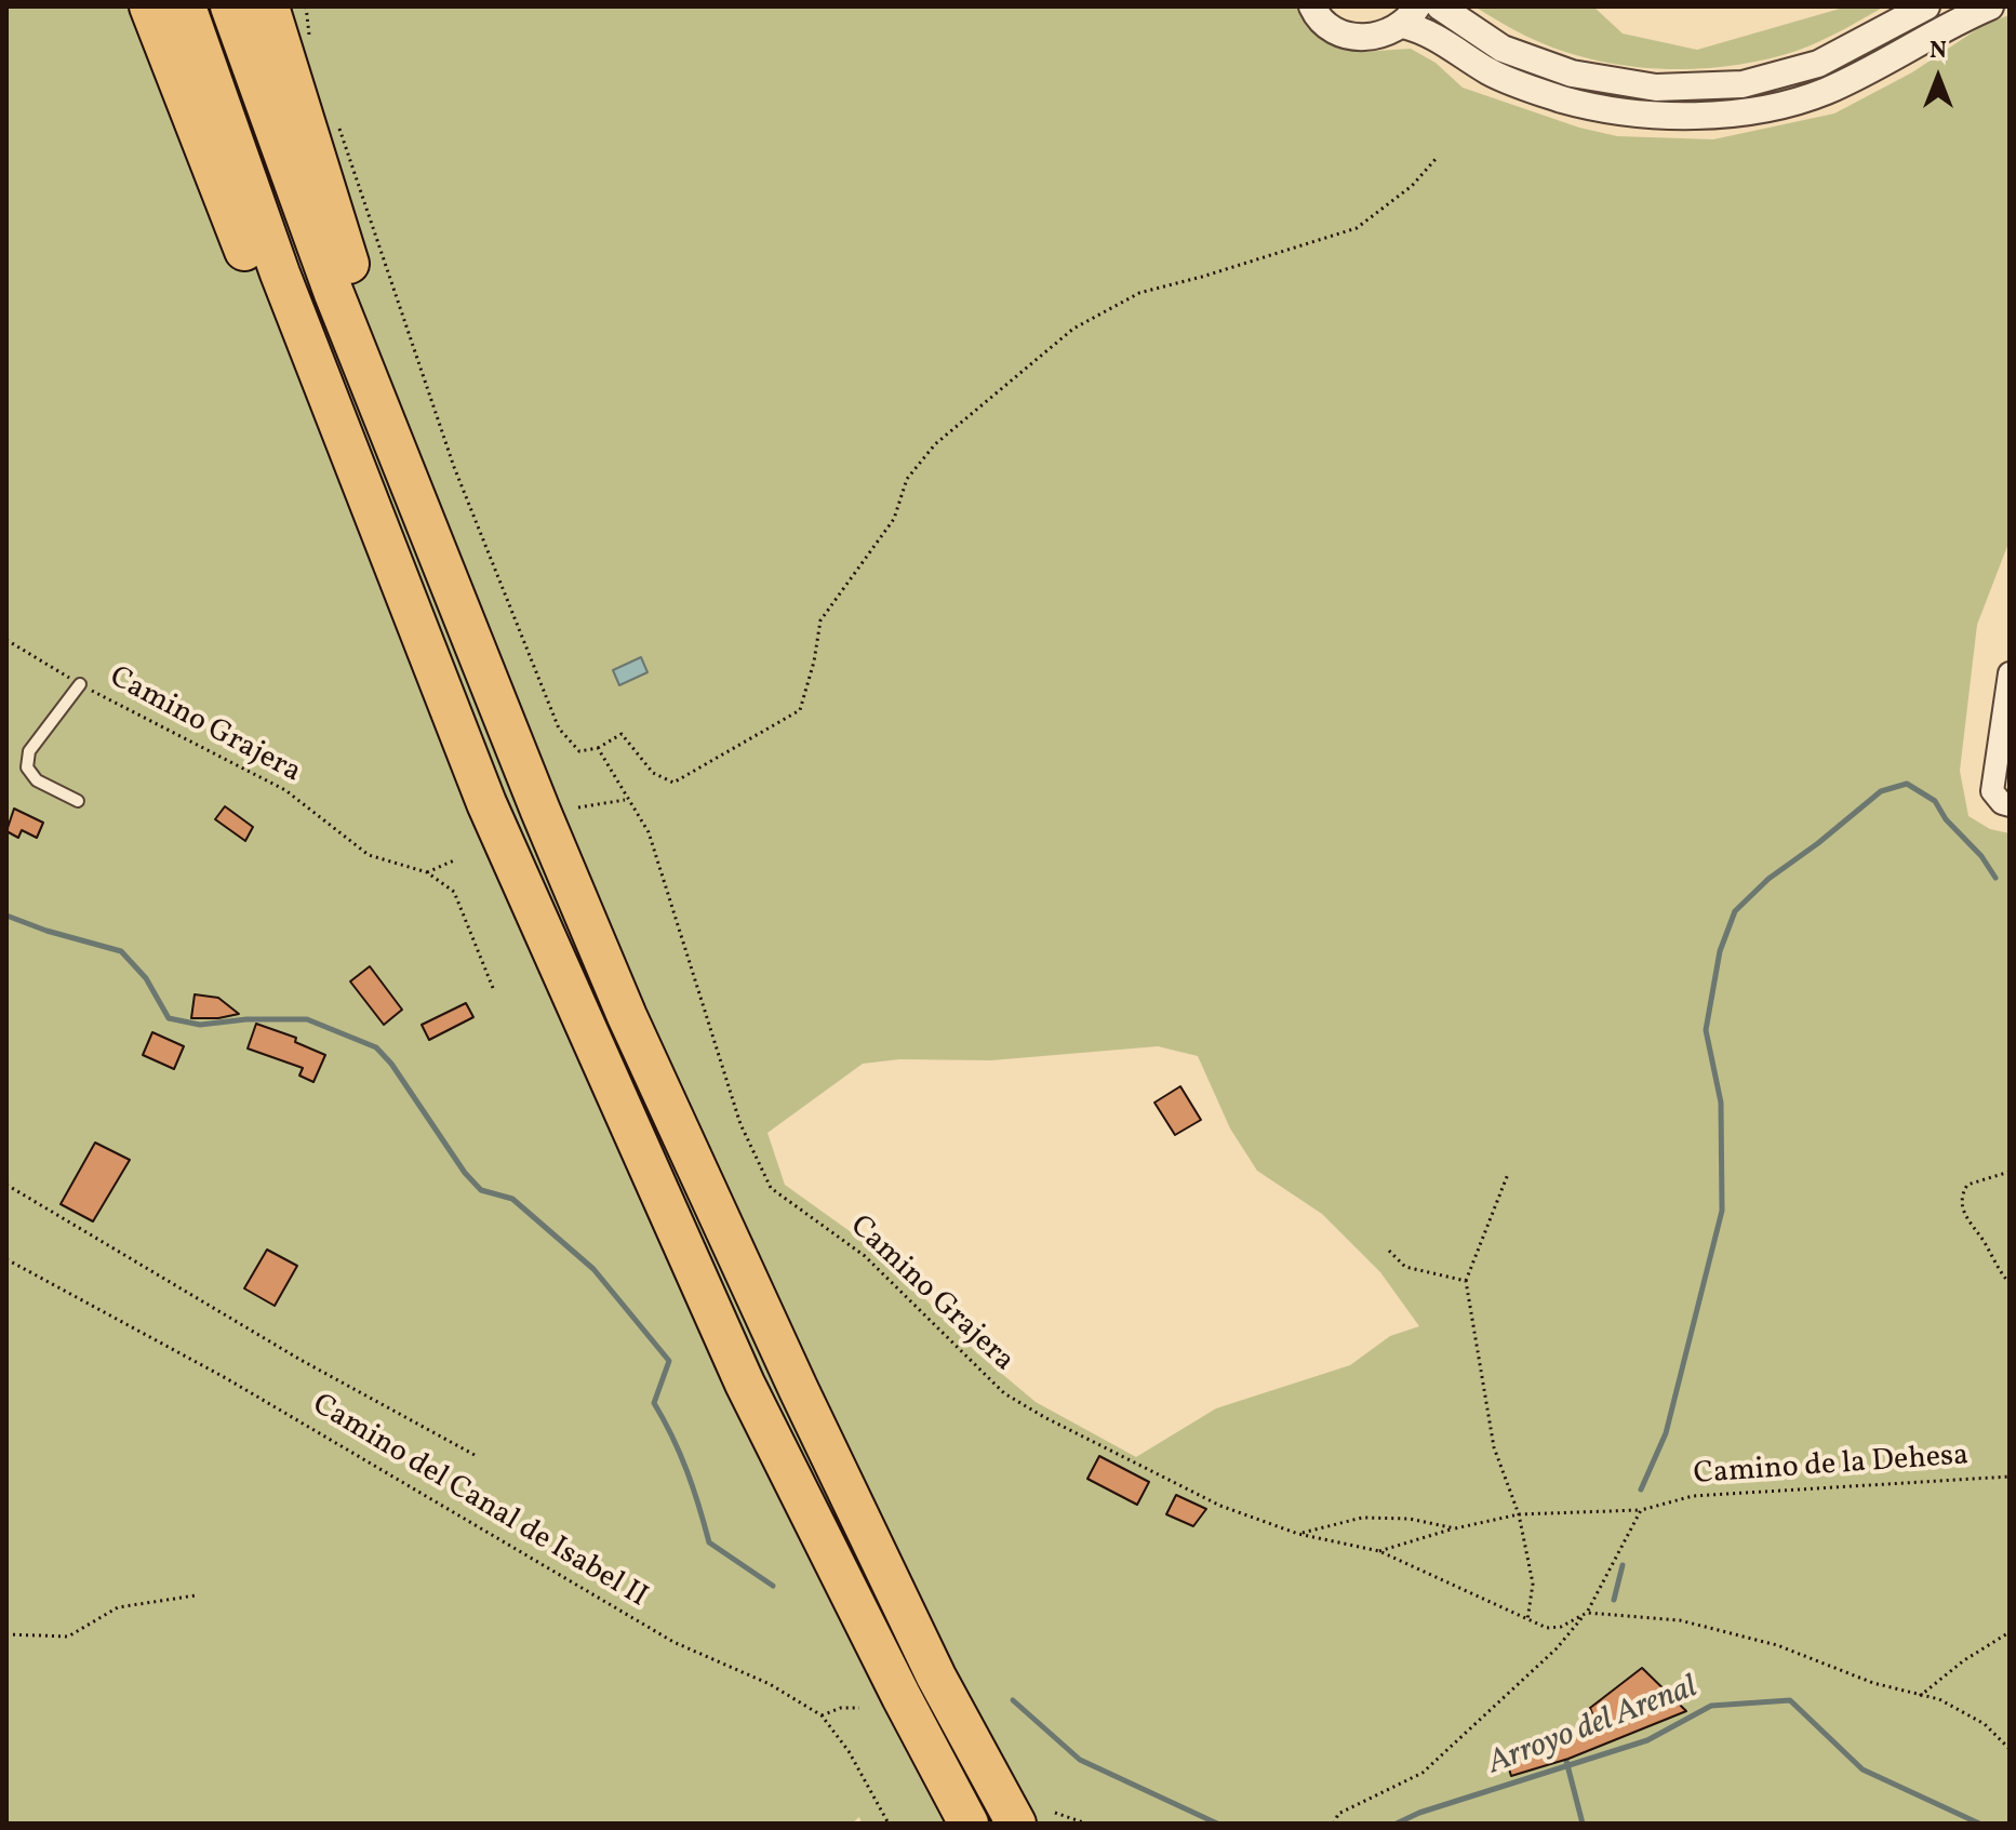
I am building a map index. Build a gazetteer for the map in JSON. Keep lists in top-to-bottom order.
{
  "streets": {
    "path": ["Camino Grajera", "Camino de la Dehesa", "Camino del Canal de Isabel II"]
  },
  "water": ["Arroyo del Arenal"],
  "north": "top"
}
